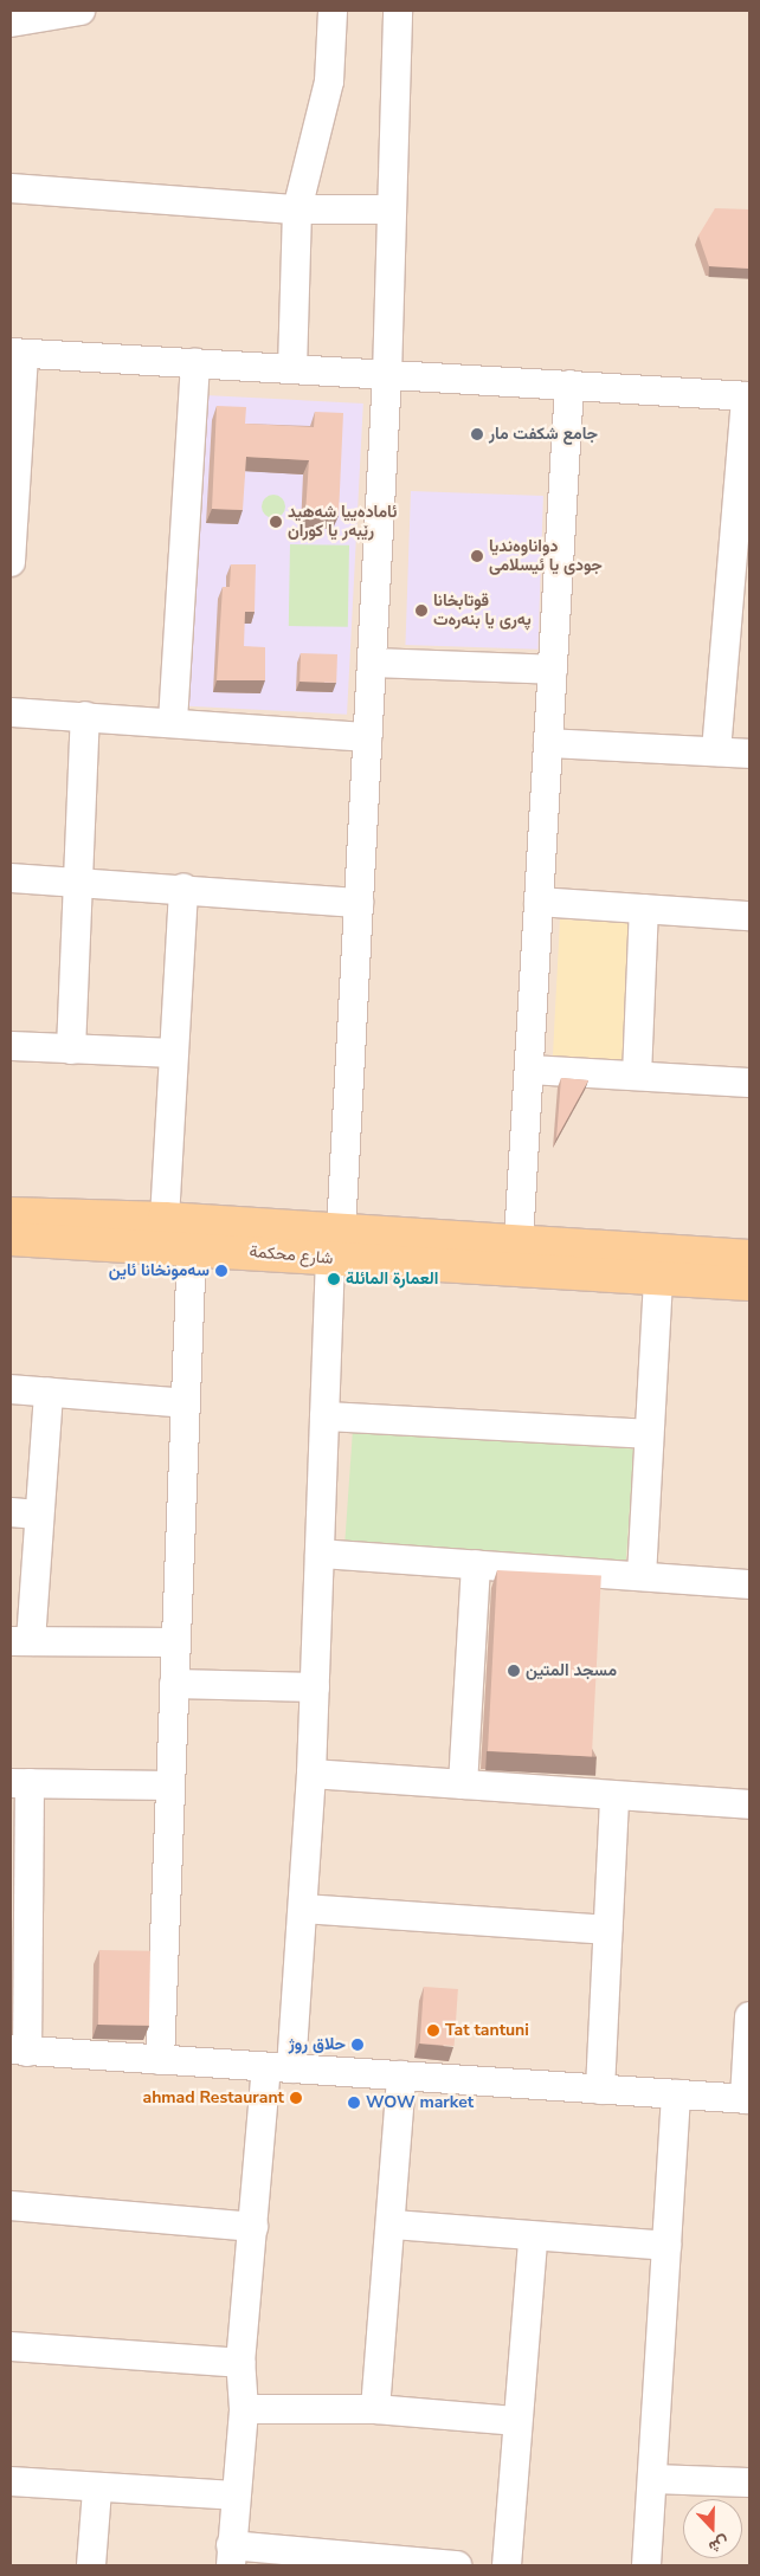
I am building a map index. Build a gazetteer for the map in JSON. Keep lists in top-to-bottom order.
{
  "streets": {
    "main road": ["شارع محكمة"]
  },
  "places": [
    "جامع شكفت مار",
    "ئامادەییا شەهید رێبەر یا کوران",
    "دواناوەندیا جودی یا ئیسلامی",
    "قوتابخانا پەری یا بنەرەت",
    "سەمونخانا ئاین",
    "العمارة المائلة",
    "مسجد المتين",
    "Tat tantuni",
    "حلاق روژ",
    "ahmad Restaurant",
    "WOW market"
  ],
  "north": "bottom"
}
